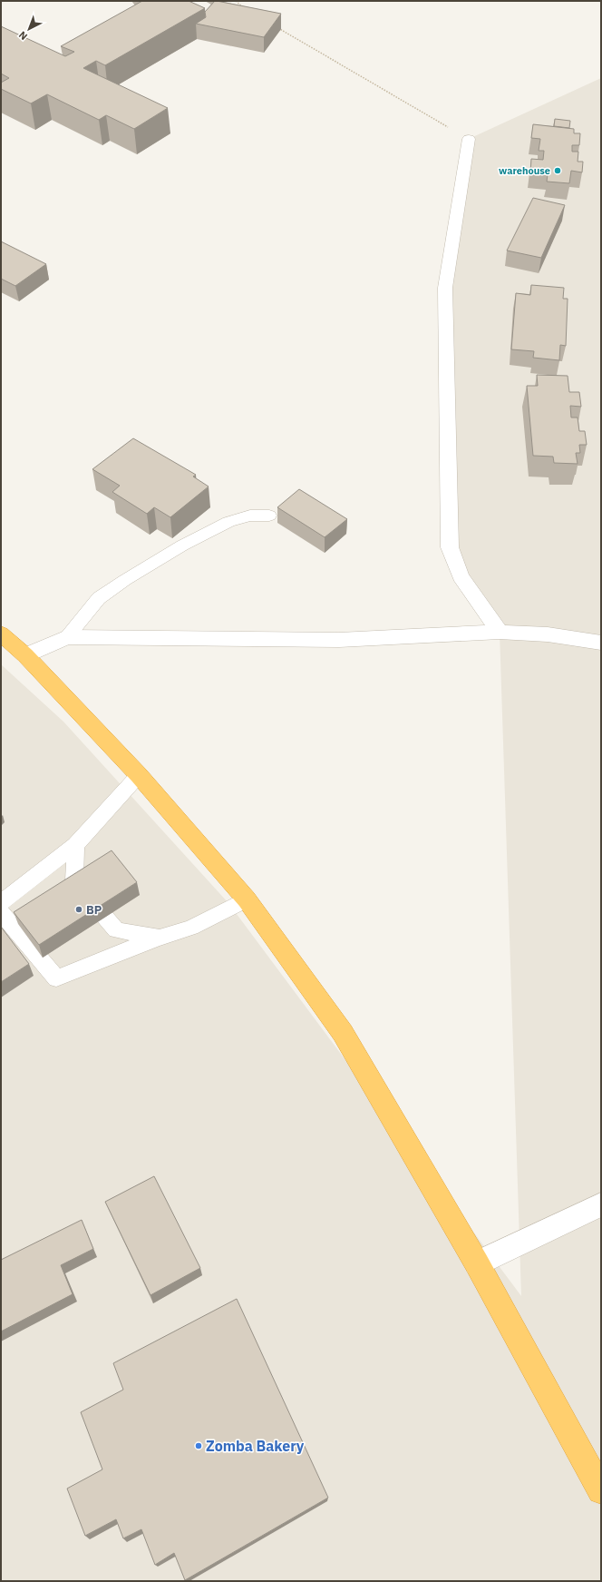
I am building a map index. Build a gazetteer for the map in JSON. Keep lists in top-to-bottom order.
{
  "places": ["warehouse", "BP", "Zomba Bakery"],
  "north": "bottom left"
}
